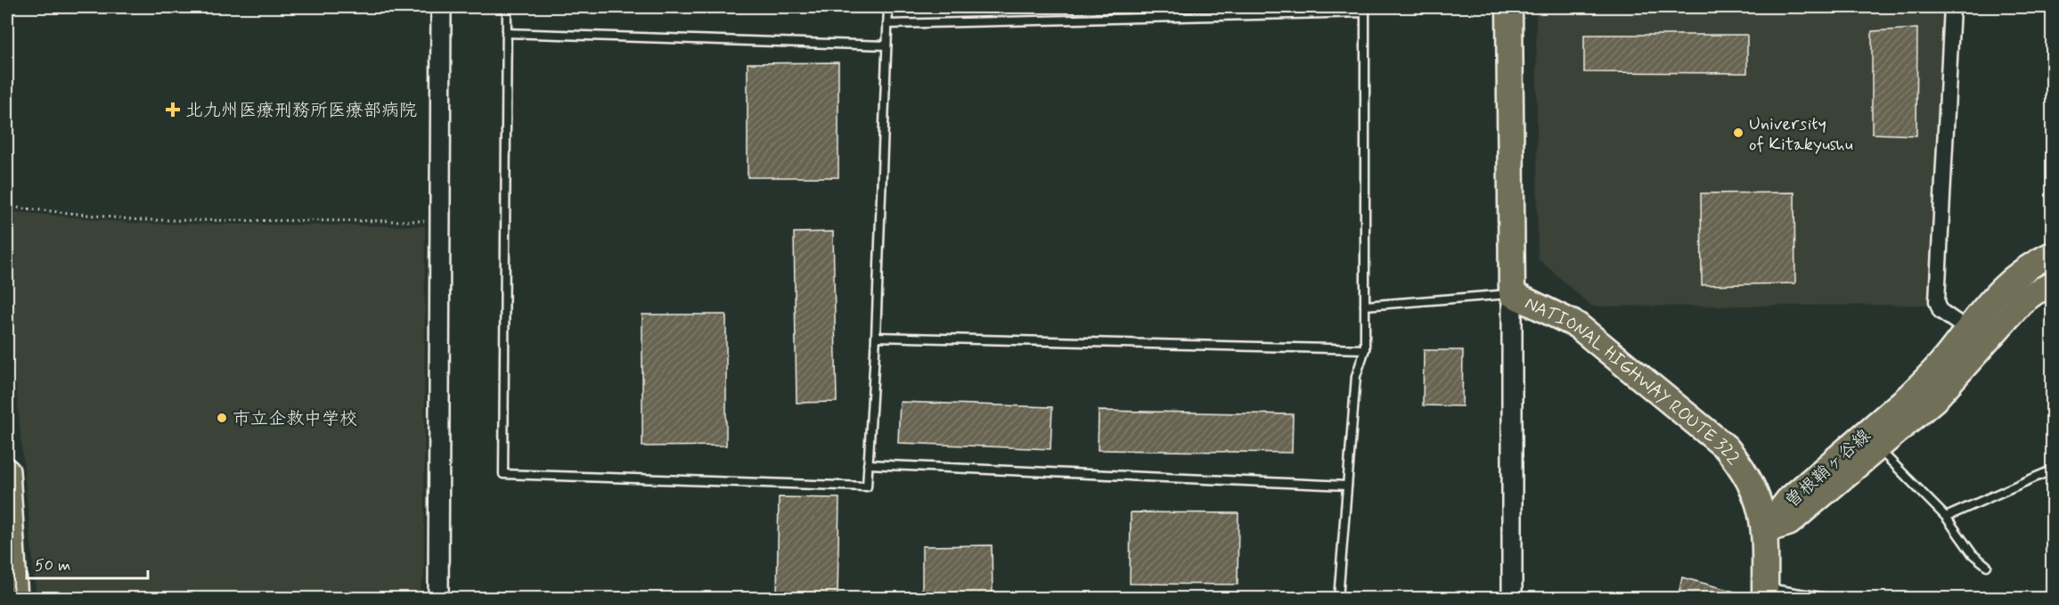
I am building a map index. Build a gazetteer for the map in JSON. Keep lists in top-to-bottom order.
{
  "streets": {
    "highway": ["NATIONAL HIGHWAY ROUTE 322"],
    "main road": ["曽根鞘ヶ谷線"]
  },
  "crossings": [
    ["NATIONAL HIGHWAY ROUTE 322", "曽根鞘ヶ谷線"]
  ],
  "places": {
    "health": ["北九州医療刑務所医療部病院"],
    "other": ["University of Kitakyushu", "市立企救中学校"]
  },
  "scale_bar": "50 m"
}
